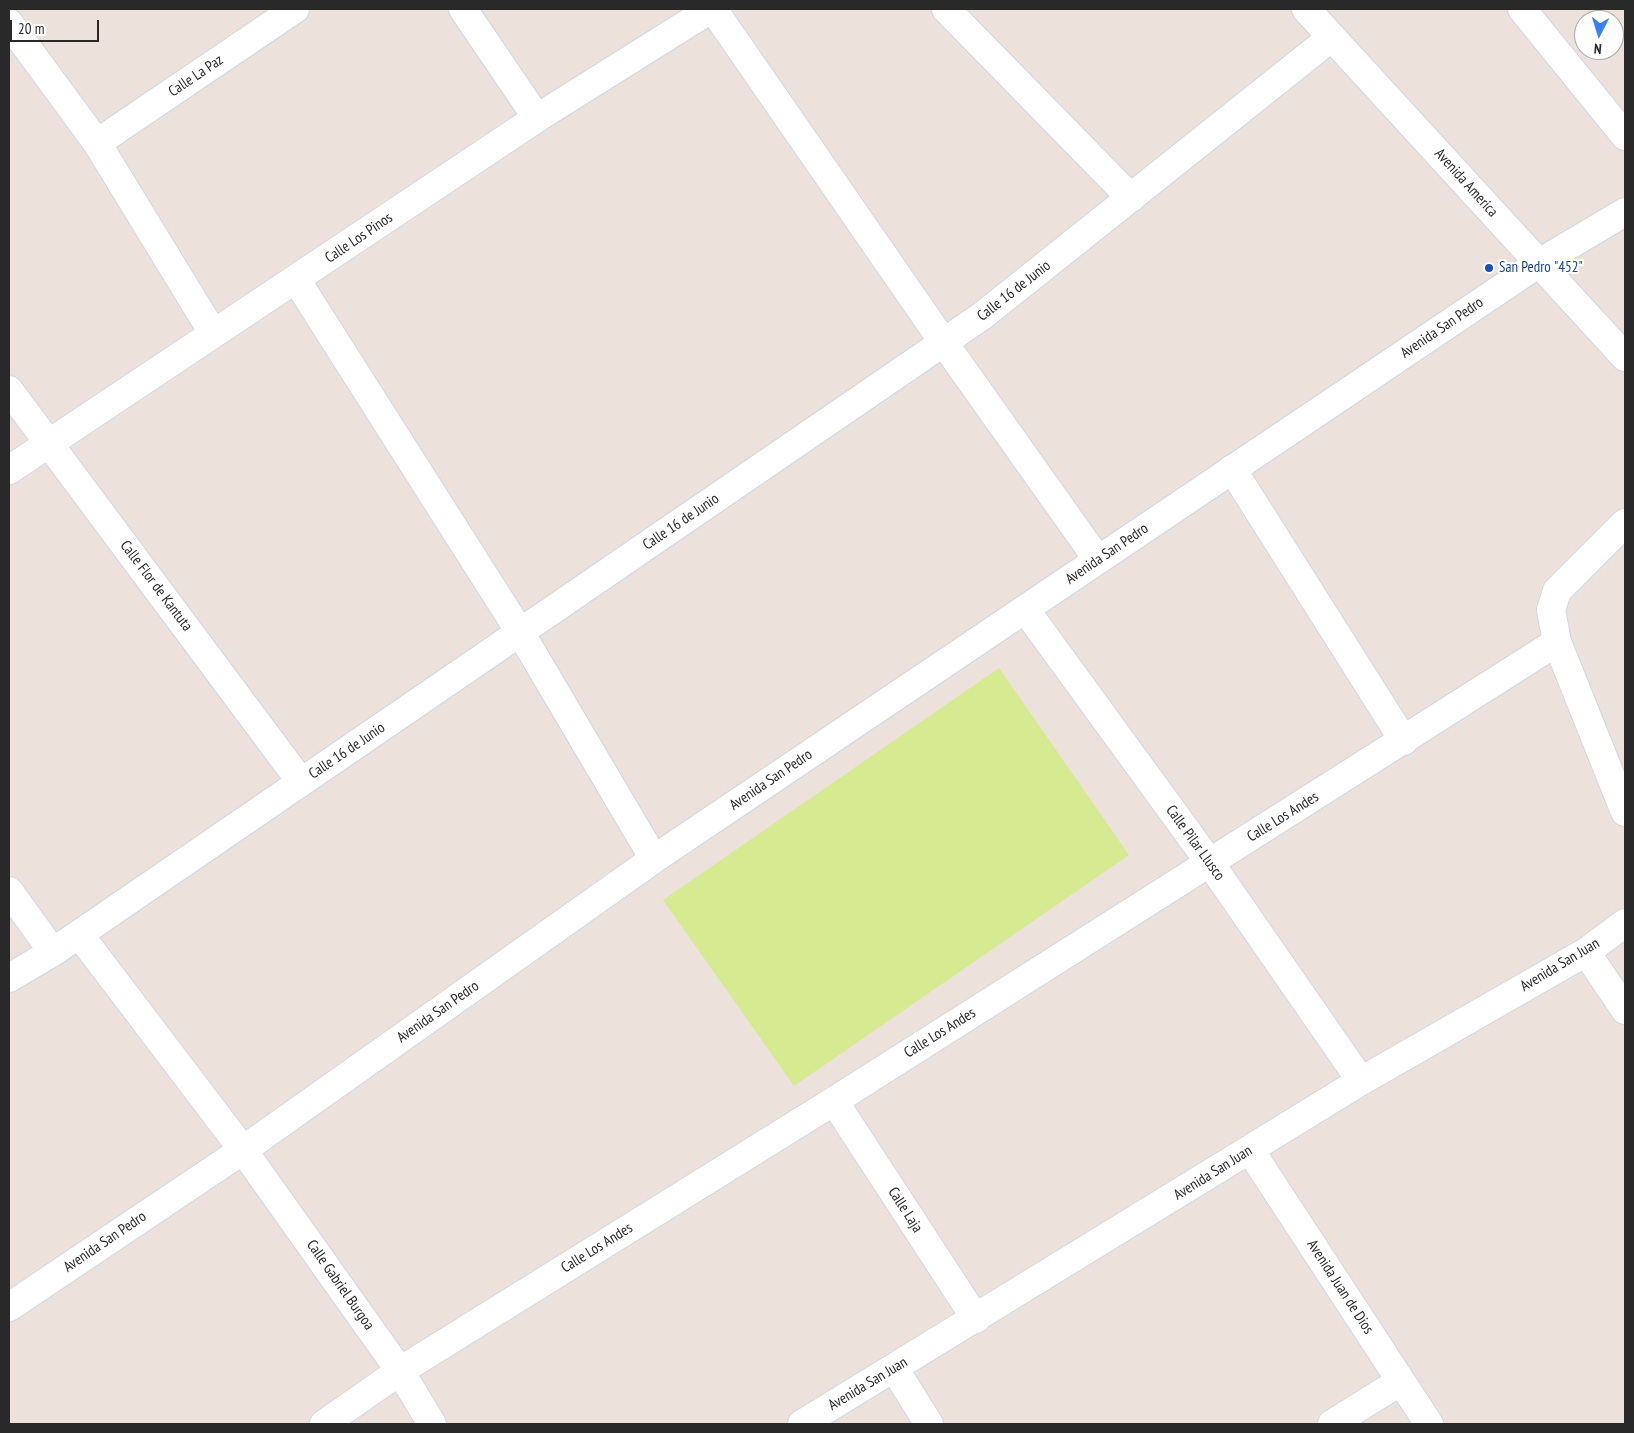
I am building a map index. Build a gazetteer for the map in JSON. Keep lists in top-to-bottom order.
{
  "streets": {
    "street": [
      "Calle La Paz",
      "Avenida America",
      "Calle Los Pinos",
      "Calle 16 de Junio",
      "Avenida San Pedro",
      "Calle Flor de Kantuta",
      "Calle Los Andes",
      "Calle Pilar Llusco",
      "Avenida San Juan",
      "Calle Laja",
      "Calle Gabriel Burgoa",
      "Avenida Juan de Dios"
    ]
  },
  "crossings": [
    ["Avenida America", "Calle 16 de Junio"],
    ["Avenida America", "Avenida San Pedro"],
    ["Calle Los Pinos", "Calle Flor de Kantuta"],
    ["Calle 16 de Junio", "Calle Flor de Kantuta"],
    ["Calle 16 de Junio", "Calle Gabriel Burgoa"],
    ["Avenida San Pedro", "Calle Pilar Llusco"],
    ["Avenida San Pedro", "Calle Gabriel Burgoa"],
    ["Calle Los Andes", "Calle Pilar Llusco"],
    ["Calle Los Andes", "Calle Laja"],
    ["Calle Los Andes", "Calle Gabriel Burgoa"],
    ["Calle Pilar Llusco", "Avenida San Juan"],
    ["Avenida San Juan", "Calle Laja"],
    ["Avenida San Juan", "Avenida Juan de Dios"]
  ],
  "places": ["San Pedro \"452\""],
  "scale_bar": "20 m",
  "north": "bottom"
}
